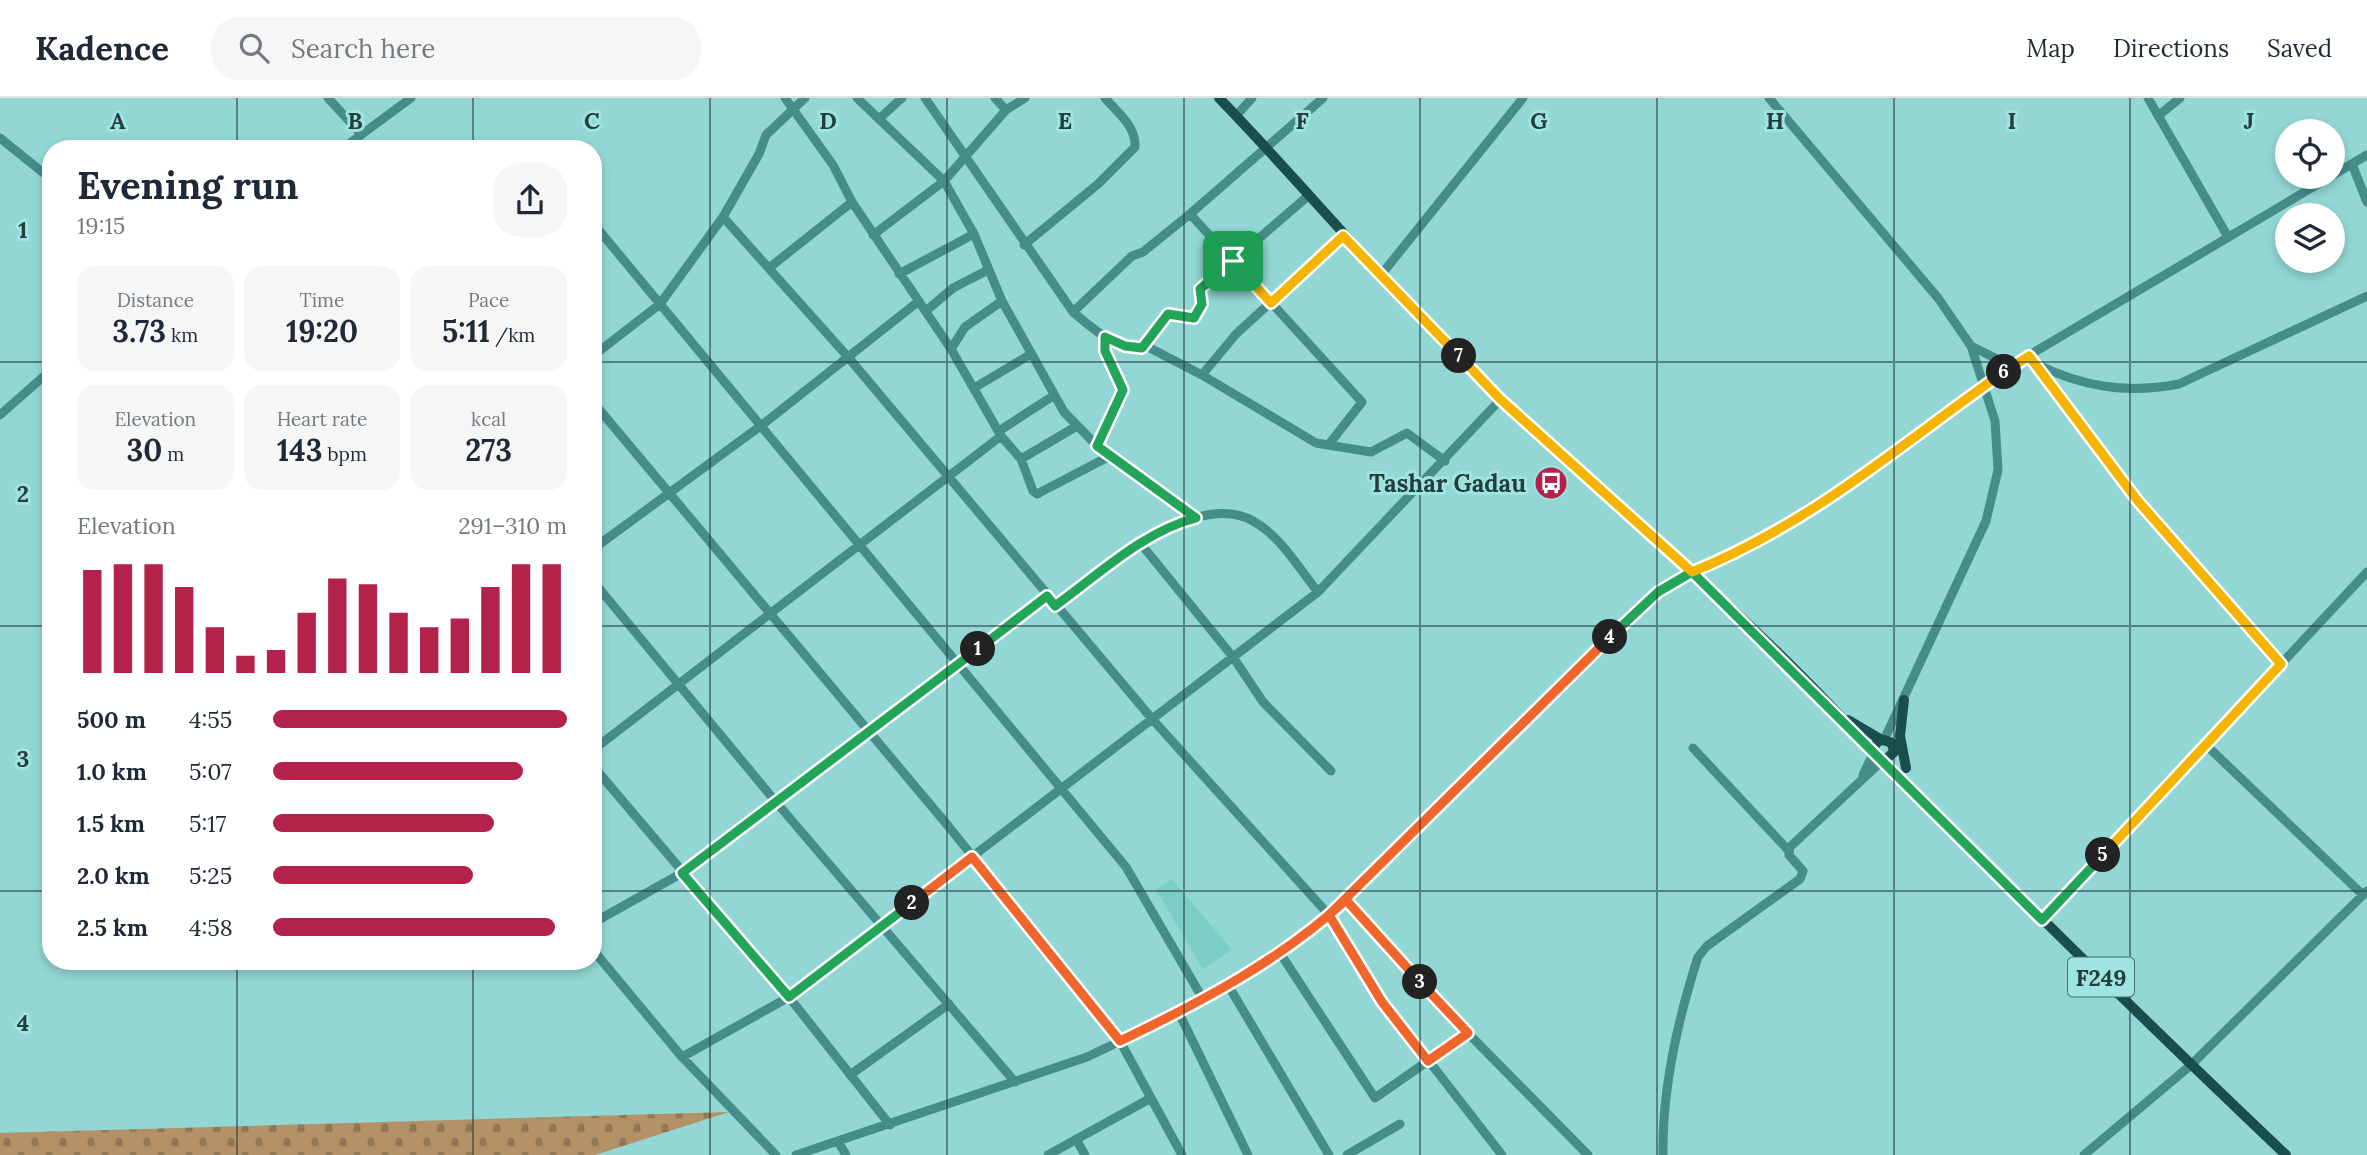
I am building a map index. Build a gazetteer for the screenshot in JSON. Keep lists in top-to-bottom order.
{
  "streets": {
    "main road": ["F249"]
  },
  "places": {
    "bus stop": ["Tashar Gadau"]
  },
  "page": {
    "header": "Kadence",
    "search": "Search here",
    "nav": ["Map", "Directions", "Saved"],
    "heading": ["Evening run", "19:15"],
    "stats": [
      ["Distance", "3.73 km"],
      ["Time", "19:20"],
      ["Pace", "5:11 /km"],
      ["Elevation", "30 m"],
      ["Heart rate", "143 bpm"],
      ["kcal", "273"]
    ],
    "pins": [
      "7",
      "6",
      "4",
      "1",
      "5",
      "2",
      "3"
    ],
    "chart": ["Elevation", "291–310 m"],
    "list": [
      {
        "name": "500 m",
        "note": "4:55"
      },
      {
        "name": "1.0 km",
        "note": "5:07"
      },
      {
        "name": "1.5 km",
        "note": "5:17"
      },
      {
        "name": "2.0 km",
        "note": "5:25"
      },
      {
        "name": "2.5 km",
        "note": "4:58"
      }
    ]
  },
  "grid": {
    "columns": [
      "A",
      "B",
      "C",
      "D",
      "E",
      "F",
      "G",
      "H",
      "I",
      "J"
    ],
    "rows": [
      "1",
      "2",
      "3",
      "4"
    ]
  }
}
